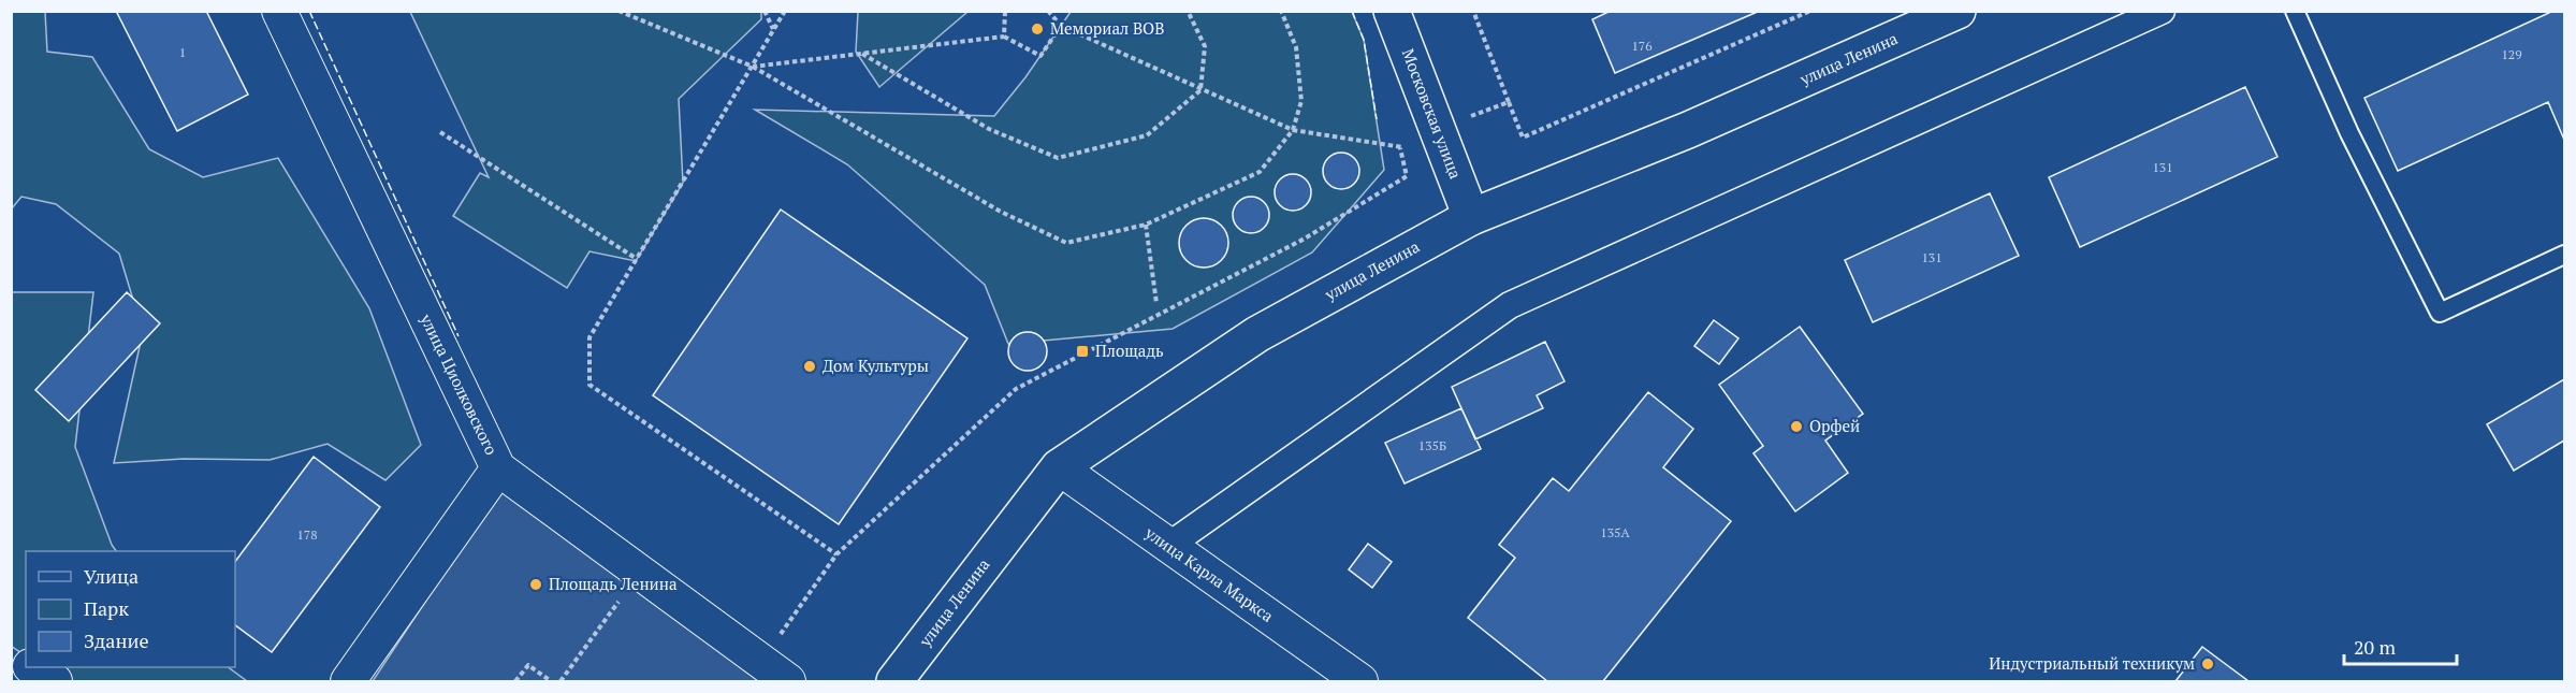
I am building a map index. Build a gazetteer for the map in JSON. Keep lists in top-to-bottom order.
{
  "streets": {
    "main road": ["улица Ленина", "Московская улица"],
    "street": ["улица Циолковского", "улица Карла Маркса"]
  },
  "crossings": [
    ["улица Ленина", "Московская улица"],
    ["улица Ленина", "улица Карла Маркса"]
  ],
  "places": {
    "other": [
      "Мемориал ВОВ",
      "Дом Культуры",
      "Орфей",
      "Площадь Ленина",
      "Индустриальный техникум"
    ],
    "transit": ["Площадь"]
  },
  "house_numbers": [
    "176",
    "1",
    "129",
    "131",
    "131",
    "135Б",
    "135А",
    "178"
  ],
  "legend": ["Улица", "Парк", "Здание"],
  "scale_bar": "20 m"
}
